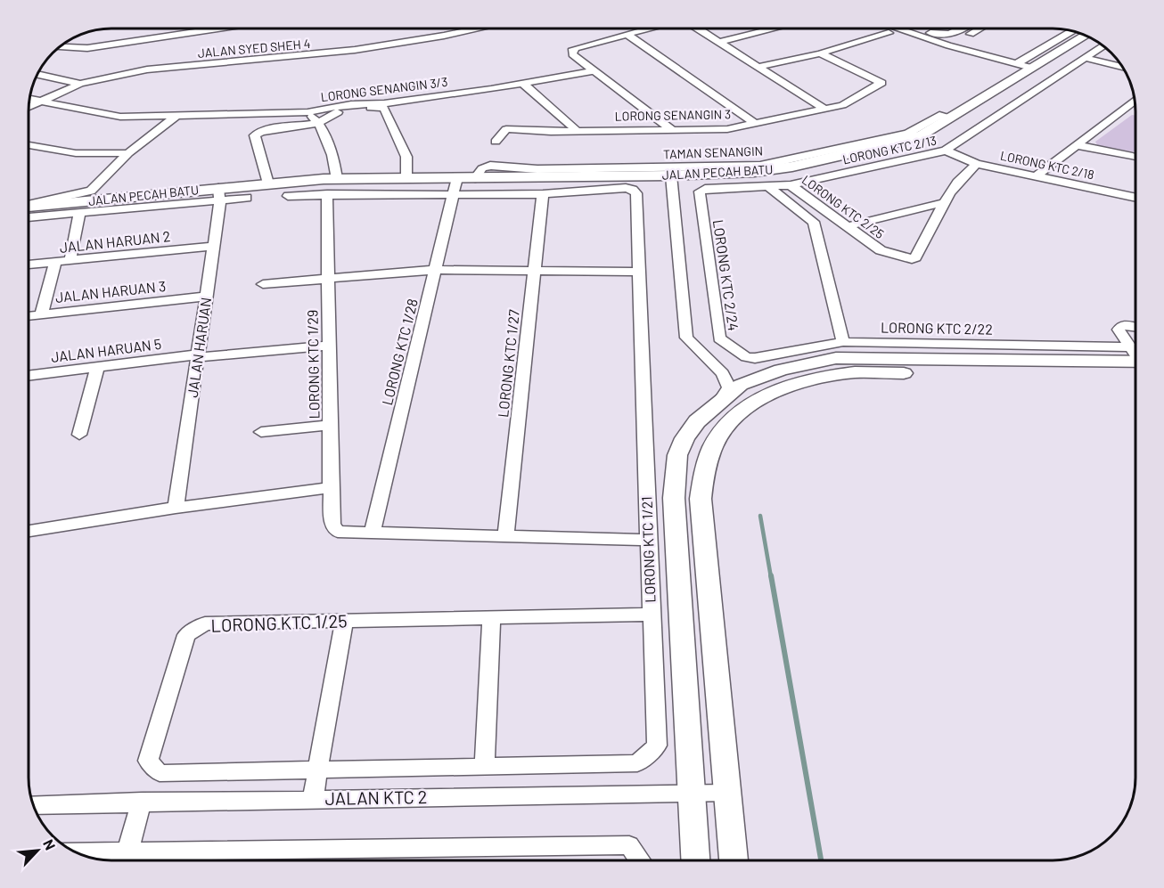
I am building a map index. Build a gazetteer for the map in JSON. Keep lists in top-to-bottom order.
{
  "streets": {
    "street": [
      "JALAN SYED SHEH 4",
      "LORONG SENANGIN 3/3",
      "LORONG SENANGIN 3",
      "LORONG KTC 2/13",
      "TAMAN SENANGIN",
      "LORONG KTC 2/18",
      "JALAN PECAH BATU",
      "LORONG KTC 2/25",
      "JALAN HARUAN 2",
      "LORONG KTC 2/24",
      "JALAN HARUAN 3",
      "LORONG KTC 2/22",
      "JALAN HARUAN",
      "JALAN HARUAN 5",
      "LORONG KTC 1/28",
      "LORONG KTC 1/27",
      "LORONG KTC 1/29",
      "LORONG KTC 1/21",
      "LORONG KTC 1/25",
      "JALAN KTC 2"
    ]
  },
  "crossings": [
    ["LORONG KTC 2/13", "LORONG KTC 2/18"],
    ["LORONG KTC 2/13", "LORONG KTC 2/25"],
    ["LORONG KTC 2/13", "LORONG KTC 2/24"],
    ["TAMAN SENANGIN", "JALAN PECAH BATU"],
    ["JALAN PECAH BATU", "JALAN HARUAN"],
    ["JALAN PECAH BATU", "LORONG KTC 1/28"],
    ["JALAN HARUAN 2", "JALAN HARUAN"],
    ["LORONG KTC 2/24", "LORONG KTC 2/22"],
    ["JALAN HARUAN 3", "JALAN HARUAN"],
    ["JALAN HARUAN", "JALAN HARUAN 5"],
    ["JALAN HARUAN 5", "LORONG KTC 1/29"],
    ["LORONG KTC 1/28", "LORONG KTC 1/29"],
    ["LORONG KTC 1/28", "LORONG KTC 1/21"],
    ["LORONG KTC 1/27", "LORONG KTC 1/21"],
    ["LORONG KTC 1/29", "LORONG KTC 1/21"],
    ["LORONG KTC 1/21", "LORONG KTC 1/25"]
  ],
  "north": "top right"
}
